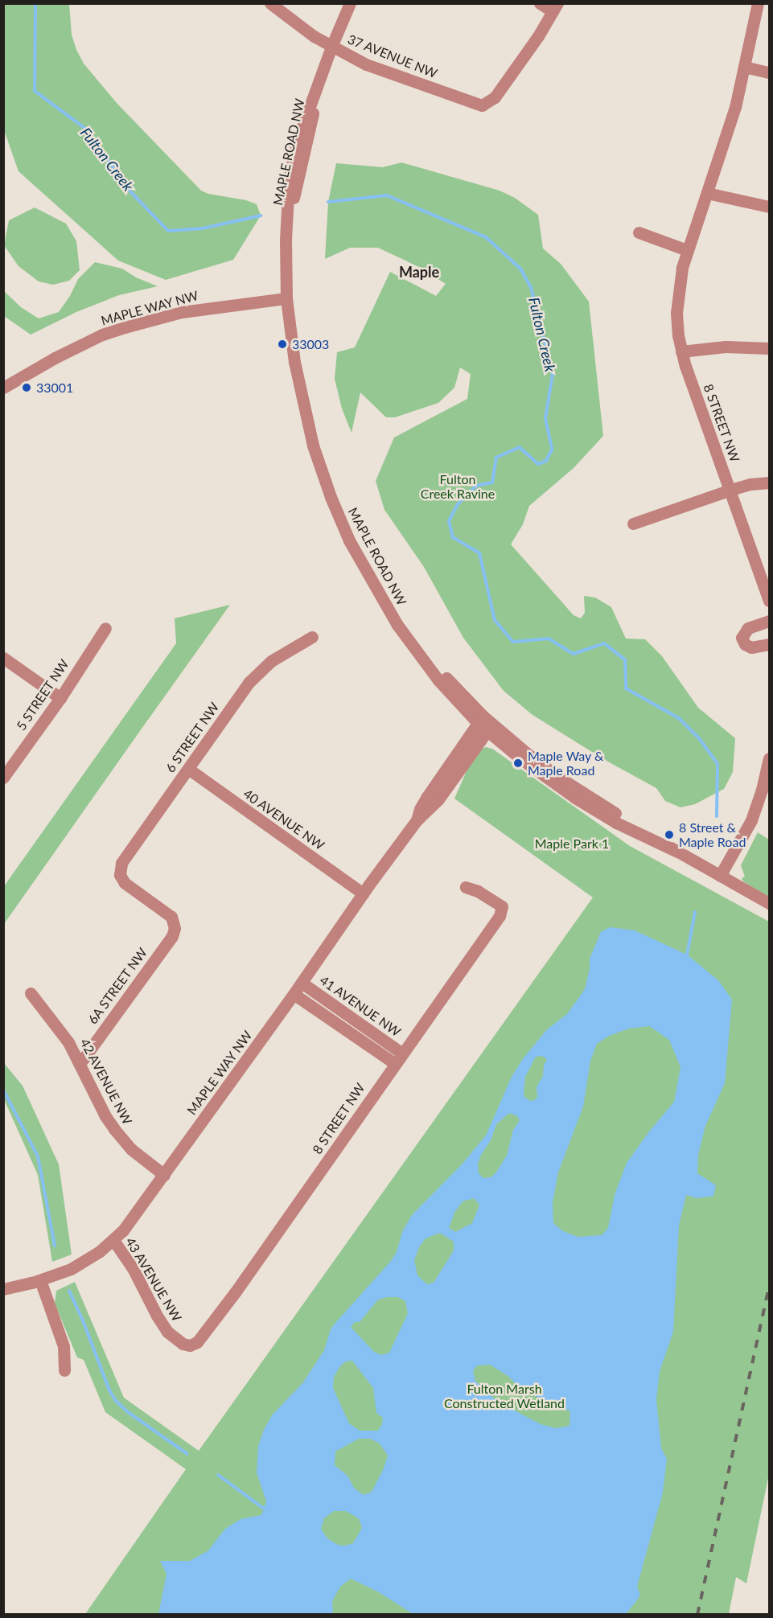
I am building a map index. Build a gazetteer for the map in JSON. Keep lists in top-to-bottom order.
{
  "streets": {
    "street": [
      "37 AVENUE NW",
      "MAPLE ROAD NW",
      "MAPLE WAY NW",
      "8 STREET NW",
      "5 STREET NW",
      "6 STREET NW",
      "40 AVENUE NW",
      "6A STREET NW",
      "41 AVENUE NW",
      "42 AVENUE NW",
      "43 AVENUE NW"
    ]
  },
  "crossings": [
    ["37 AVENUE NW", "MAPLE ROAD NW"],
    ["MAPLE ROAD NW", "MAPLE WAY NW"],
    ["MAPLE WAY NW", "40 AVENUE NW"],
    ["MAPLE WAY NW", "41 AVENUE NW"],
    ["MAPLE WAY NW", "42 AVENUE NW"],
    ["MAPLE WAY NW", "43 AVENUE NW"],
    ["8 STREET NW", "41 AVENUE NW"],
    ["8 STREET NW", "43 AVENUE NW"],
    ["6 STREET NW", "40 AVENUE NW"],
    ["6 STREET NW", "6A STREET NW"],
    ["6A STREET NW", "42 AVENUE NW"]
  ],
  "districts": ["Maple"],
  "water": ["Fulton Creek"],
  "parks": ["Fulton Creek Ravine", "Maple Park 1", "Fulton Marsh Constructed Wetland"],
  "places": [
    "33003",
    "33001",
    "Maple Way & Maple Road",
    "8 Street & Maple Road"
  ]
}
